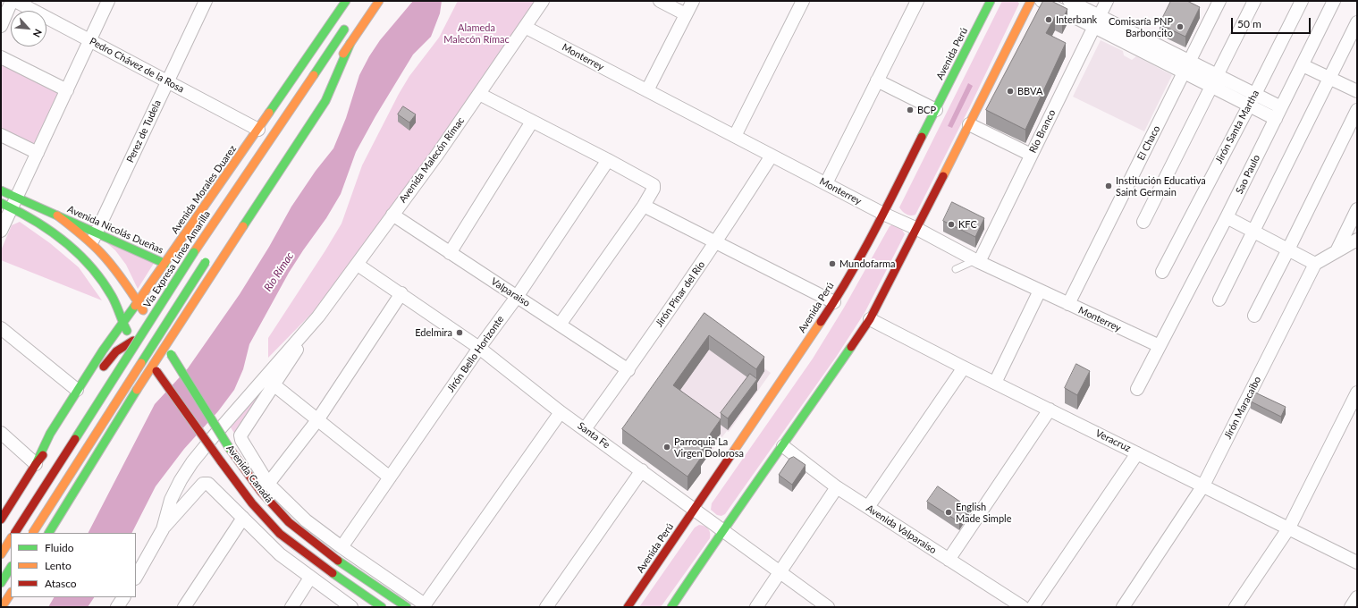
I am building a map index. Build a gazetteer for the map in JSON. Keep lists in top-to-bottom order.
{
  "streets": {
    "main road": [
      "Avenida Perú",
      "Avenida Morales Duarez",
      "Avenida Nicolás Dueñas",
      "Vía Expresa Línea Amarilla",
      "Avenida Canadá"
    ],
    "street": [
      "Monterrey",
      "Pedro Chávez de la Rosa",
      "Jirón Santa Martha",
      "Perez de Tudela",
      "Río Branco",
      "El Chaco",
      "Avenida Malecón Rímac",
      "Sao Paulo",
      "Valparaiso",
      "Jirón Pinar del Río",
      "Jirón Bello Horizonte",
      "Jirón Maracaibo",
      "Santa Fe",
      "Veracruz",
      "Avenida Valparaiso"
    ]
  },
  "crossings": [
    ["Avenida Perú", "Monterrey"],
    ["Avenida Perú", "Santa Fe"],
    ["Monterrey", "Río Branco"],
    ["Monterrey", "El Chaco"],
    ["Monterrey", "Avenida Malecón Rímac"],
    ["Monterrey", "Sao Paulo"],
    ["Monterrey", "Jirón Pinar del Río"],
    ["Pedro Chávez de la Rosa", "Perez de Tudela"],
    ["Pedro Chávez de la Rosa", "Avenida Morales Duarez"],
    ["Perez de Tudela", "Avenida Nicolás Dueñas"],
    ["Avenida Malecón Rímac", "Valparaiso"],
    ["Avenida Malecón Rímac", "Santa Fe"],
    ["Avenida Malecón Rímac", "Avenida Canadá"],
    ["Avenida Morales Duarez", "Avenida Nicolás Dueñas"],
    ["Avenida Nicolás Dueñas", "Avenida Canadá"],
    ["Valparaiso", "Jirón Pinar del Río"],
    ["Valparaiso", "Jirón Bello Horizonte"],
    ["Jirón Pinar del Río", "Santa Fe"],
    ["Jirón Bello Horizonte", "Santa Fe"],
    ["Jirón Bello Horizonte", "Avenida Canadá"],
    ["Jirón Maracaibo", "Veracruz"]
  ],
  "water": ["Río Rímac"],
  "parks": ["Alameda Malecón Rímac"],
  "places": [
    "Interbank",
    "Comisaría PNP Barboncito",
    "BBVA",
    "BCP",
    "Institución Educativa Saint Germain",
    "KFC",
    "Mundofarma",
    "Edelmira",
    "Parroquia La Virgen Dolorosa",
    "English Made Simple"
  ],
  "legend": ["Fluido", "Lento", "Atasco"],
  "scale_bar": "50 m",
  "north": "bottom right"
}
